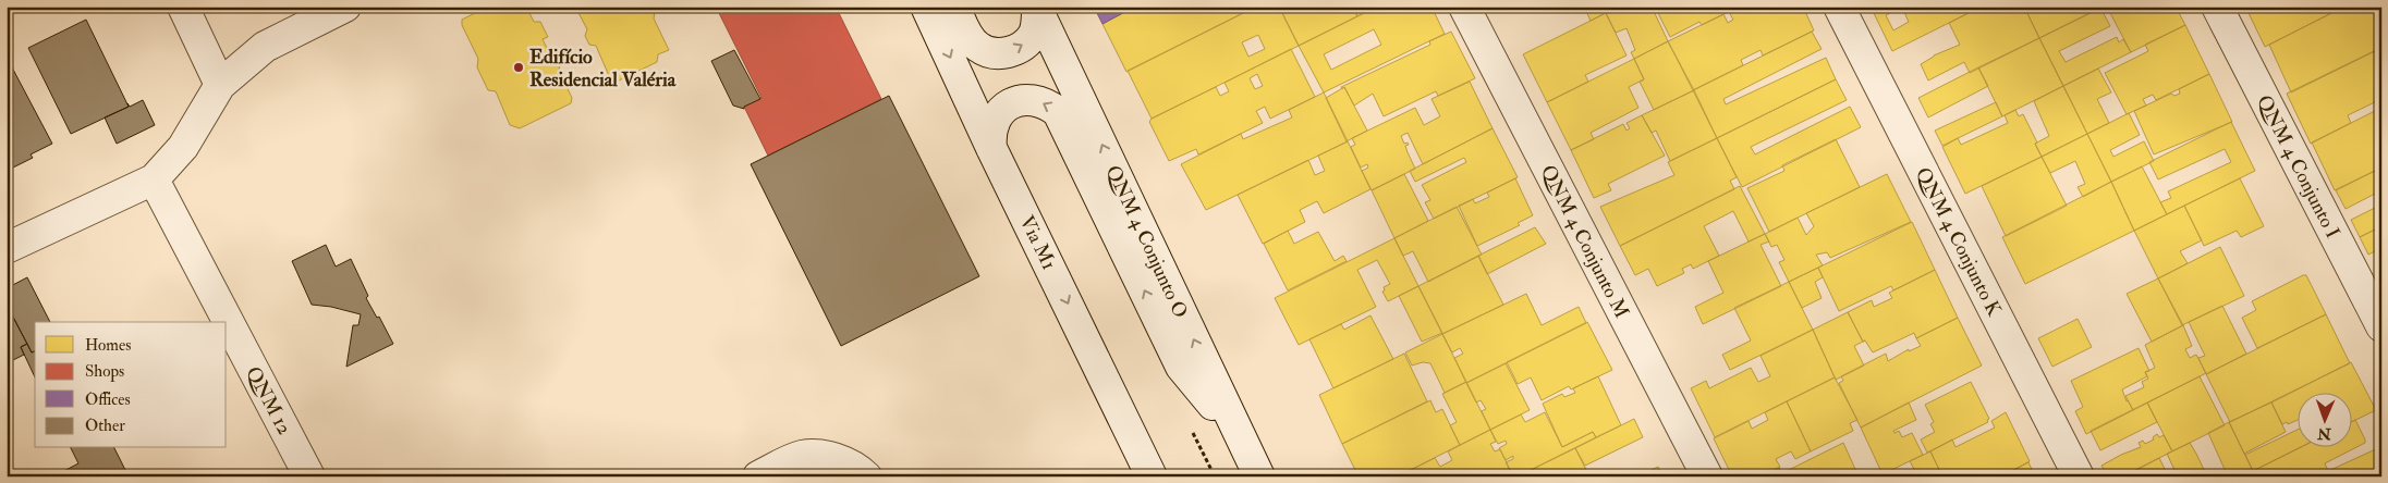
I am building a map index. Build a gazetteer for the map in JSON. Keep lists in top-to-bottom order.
{
  "streets": {
    "street": [
      "QNM 4 Conjunto I",
      "QNM 4 Conjunto O",
      "QNM 4 Conjunto M",
      "QNM 4 Conjunto K",
      "Via M1",
      "QNM 12"
    ]
  },
  "one_way": ["QNM 4 Conjunto O", "Via M1"],
  "places": ["Edifício Residencial Valéria"],
  "legend": [
    "Homes",
    "Shops",
    "Offices",
    "Other"
  ],
  "north": "bottom"
}
